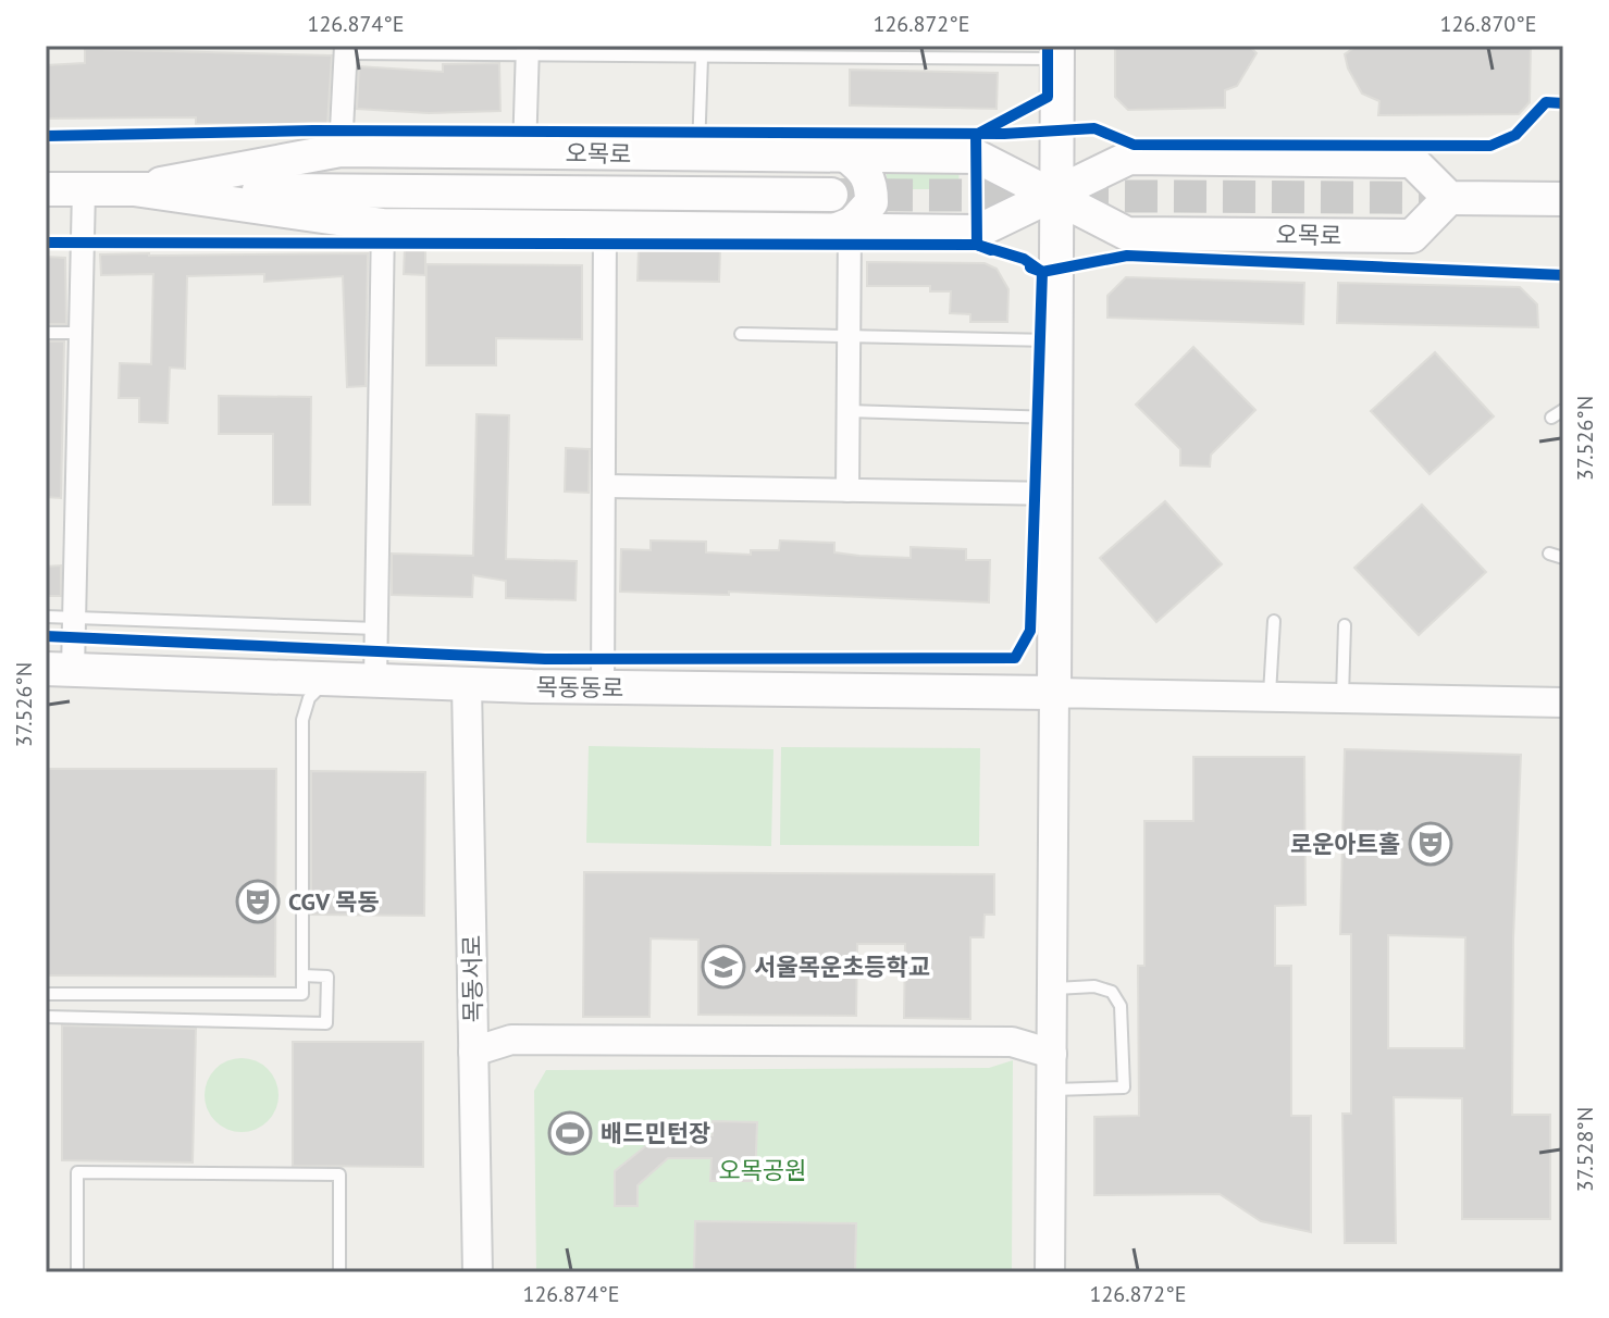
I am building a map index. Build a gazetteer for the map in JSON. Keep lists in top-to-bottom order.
{
  "streets": {
    "main road": ["오목로", "목동동로"],
    "street": ["목동서로"]
  },
  "crossings": [
    ["목동동로", "목동서로"]
  ],
  "parks": ["오목공원"],
  "places": {
    "theatre": ["로운아트홀", "CGV 목동"],
    "school or university": ["서울목운초등학교"],
    "sports": ["배드민턴장"]
  },
  "coordinates": [
    "126.874°E",
    "126.872°E",
    "126.870°E",
    "37.526°N",
    "37.528°N"
  ]
}
